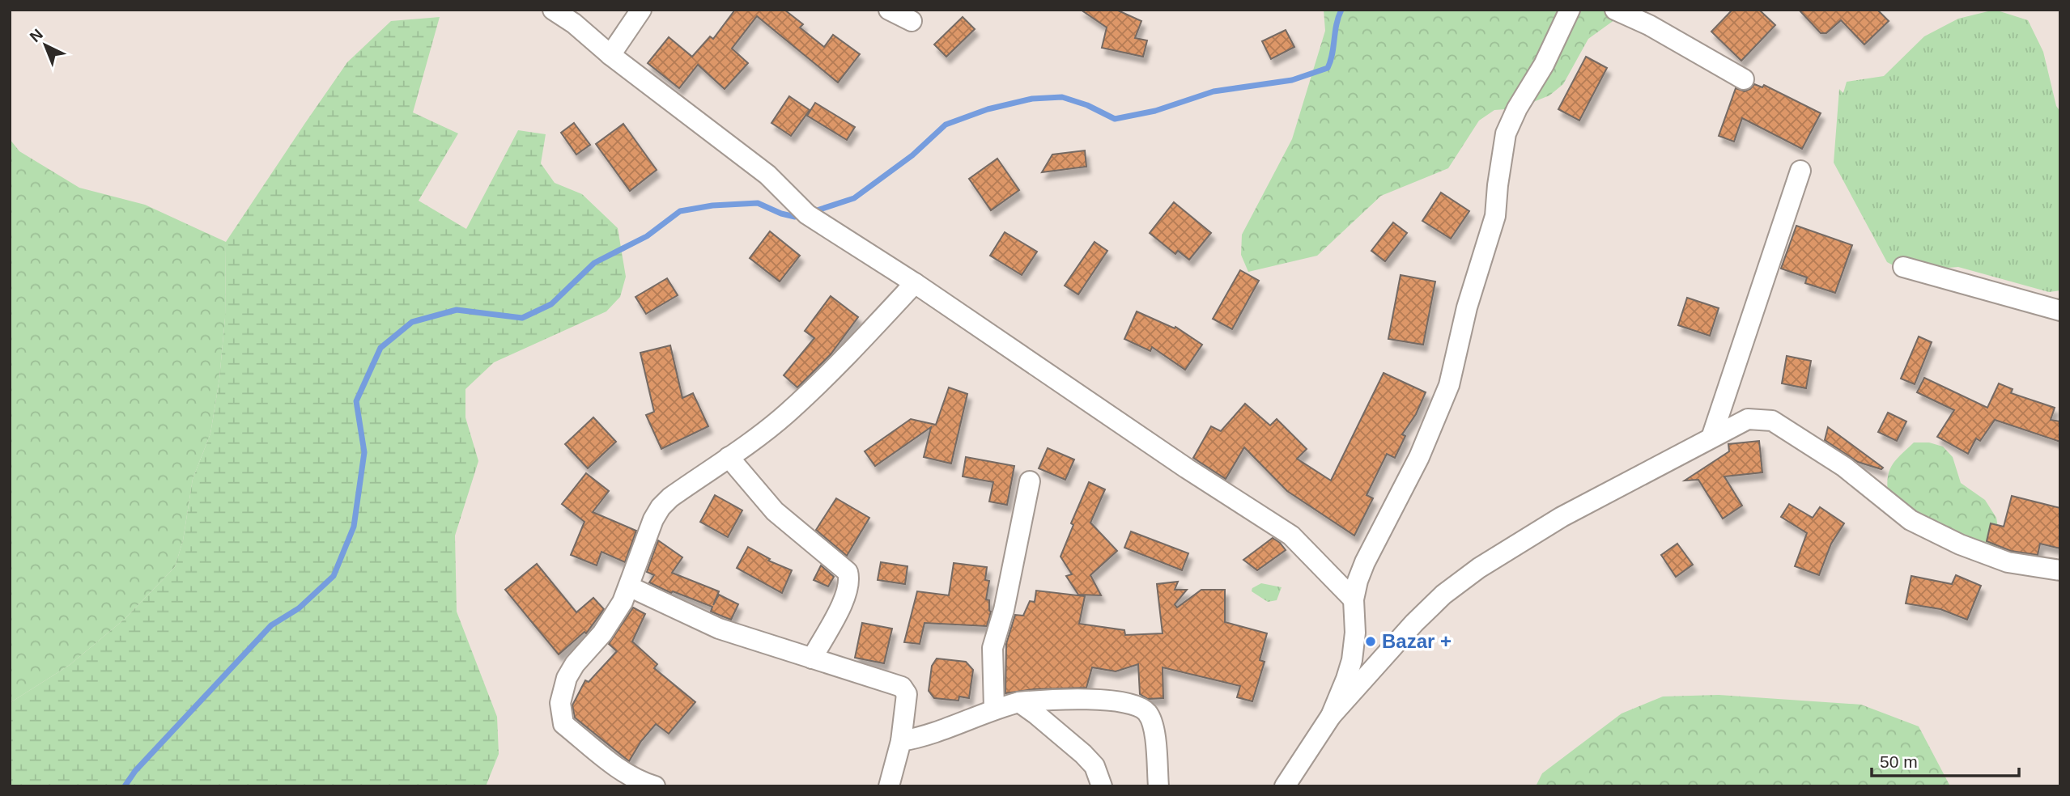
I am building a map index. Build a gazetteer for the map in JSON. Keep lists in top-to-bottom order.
{
  "places": ["Bazar +"],
  "scale_bar": "50 m",
  "north": "top left"
}
